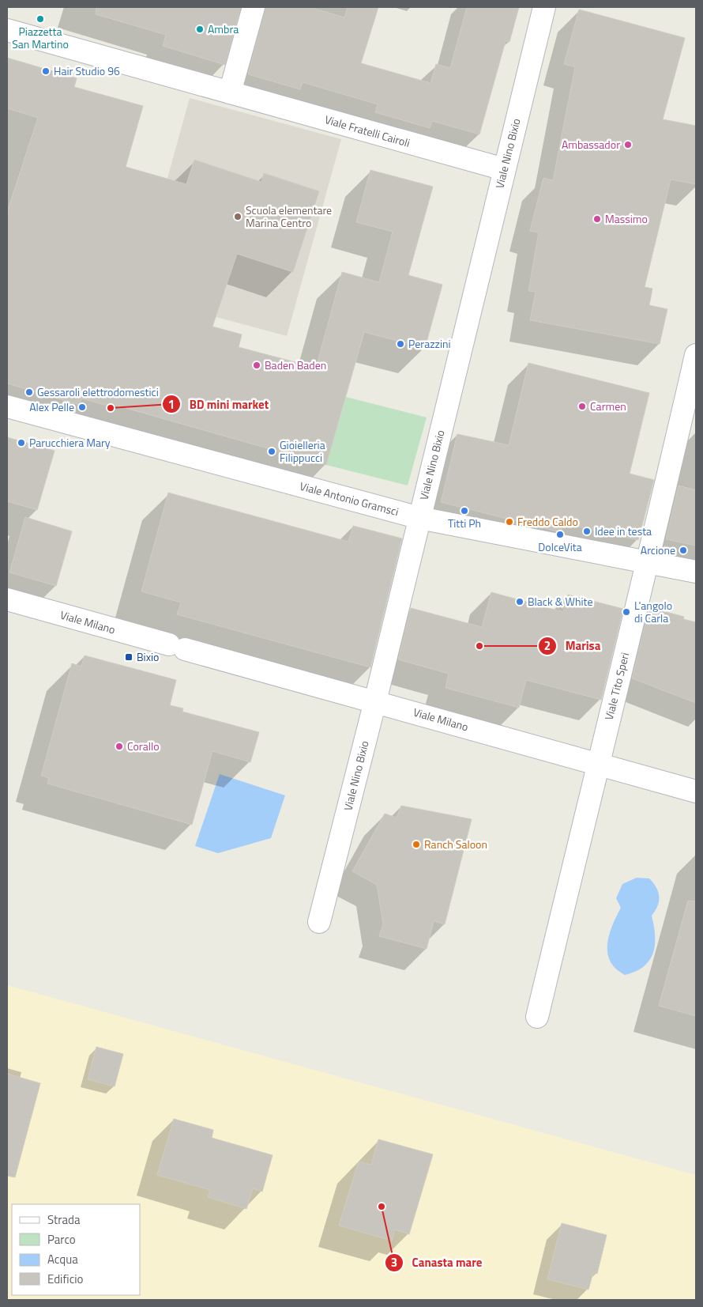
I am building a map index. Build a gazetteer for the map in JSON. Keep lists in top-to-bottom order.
{
  "streets": {
    "street": [
      "Viale Fratelli Cairoli",
      "Viale Nino Bixio",
      "Viale Antonio Gramsci",
      "Viale Milano",
      "Viale Tito Speri"
    ]
  },
  "crossings": [
    ["Viale Fratelli Cairoli", "Viale Nino Bixio"],
    ["Viale Nino Bixio", "Viale Antonio Gramsci"],
    ["Viale Nino Bixio", "Viale Milano"],
    ["Viale Antonio Gramsci", "Viale Tito Speri"],
    ["Viale Milano", "Viale Tito Speri"]
  ],
  "places": {
    "other": [
      "Piazzetta San Martino",
      "Ambra",
      "Hair Studio 96",
      "Ambassador",
      "Scuola elementare Marina Centro",
      "Massimo",
      "Perazzini",
      "Baden Baden",
      "Gessaroli elettrodomestici",
      "Carmen",
      "Alex Pelle",
      "BD mini market",
      "Parucchiera Mary",
      "Gioielleria Filippucci",
      "Titti Ph",
      "Freddo Caldo",
      "Idee in testa",
      "DolceVita",
      "Arcione",
      "Black & White",
      "L'angolo di Carla",
      "Marisa",
      "Corallo",
      "Ranch Saloon",
      "Canasta mare"
    ],
    "transit": ["Bixio"]
  },
  "legend": [
    "Strada",
    "Parco",
    "Acqua",
    "Edificio"
  ]
}
